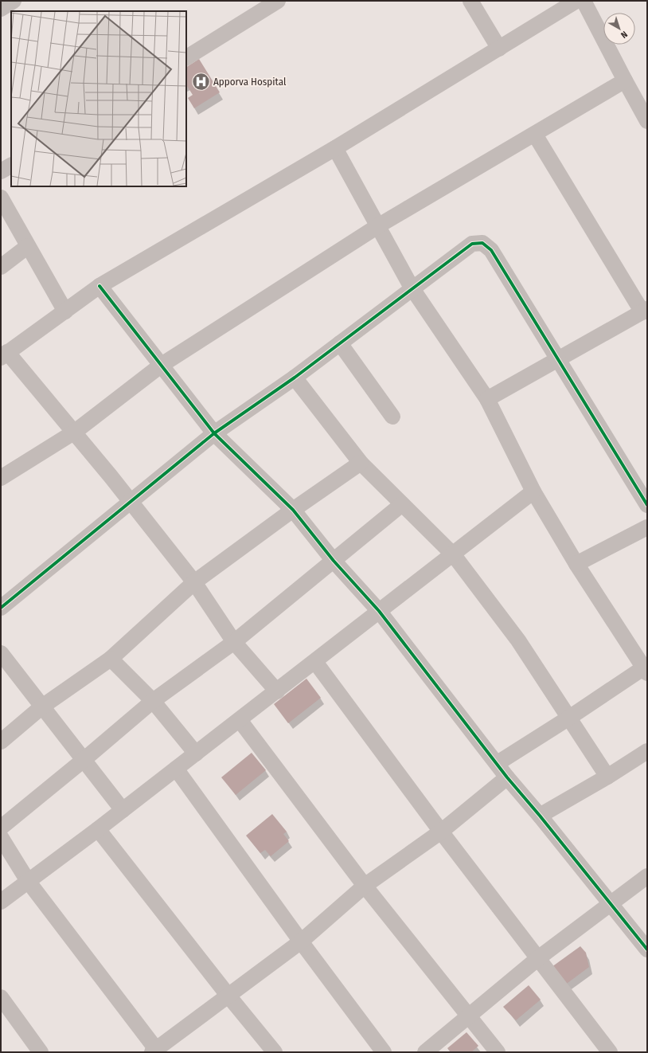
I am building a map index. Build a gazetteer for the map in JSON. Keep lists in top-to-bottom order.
{
  "places": {
    "hospital": ["Apporva Hospital"]
  },
  "north": "bottom right"
}
